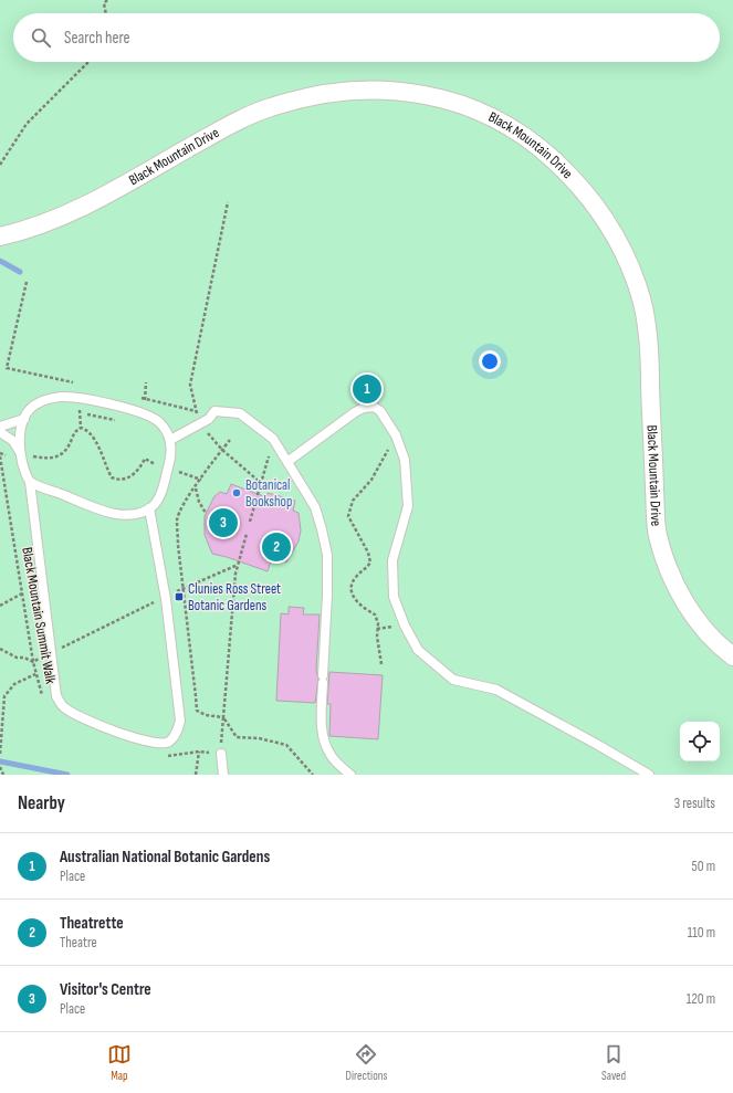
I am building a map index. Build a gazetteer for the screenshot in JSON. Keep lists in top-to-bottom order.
{
  "streets": {
    "street": ["Black Mountain Drive"],
    "path": ["Black Mountain Summit Walk"]
  },
  "places": {
    "other": ["Botanical Bookshop"],
    "transit": ["Clunies Ross Street Botanic Gardens"]
  },
  "page": {
    "search": "Search here",
    "pins": ["1", "3", "2"],
    "heading": ["Nearby", "3 results"],
    "list": [
      {
        "mark": "1",
        "name": "Australian National Botanic Gardens",
        "note": "Place",
        "value": "50 m"
      },
      {
        "mark": "2",
        "name": "Theatrette",
        "note": "Theatre",
        "value": "110 m"
      },
      {
        "mark": "3",
        "name": "Visitor's Centre",
        "note": "Place",
        "value": "120 m"
      }
    ],
    "nav": ["Map", "Directions", "Saved"]
  }
}
